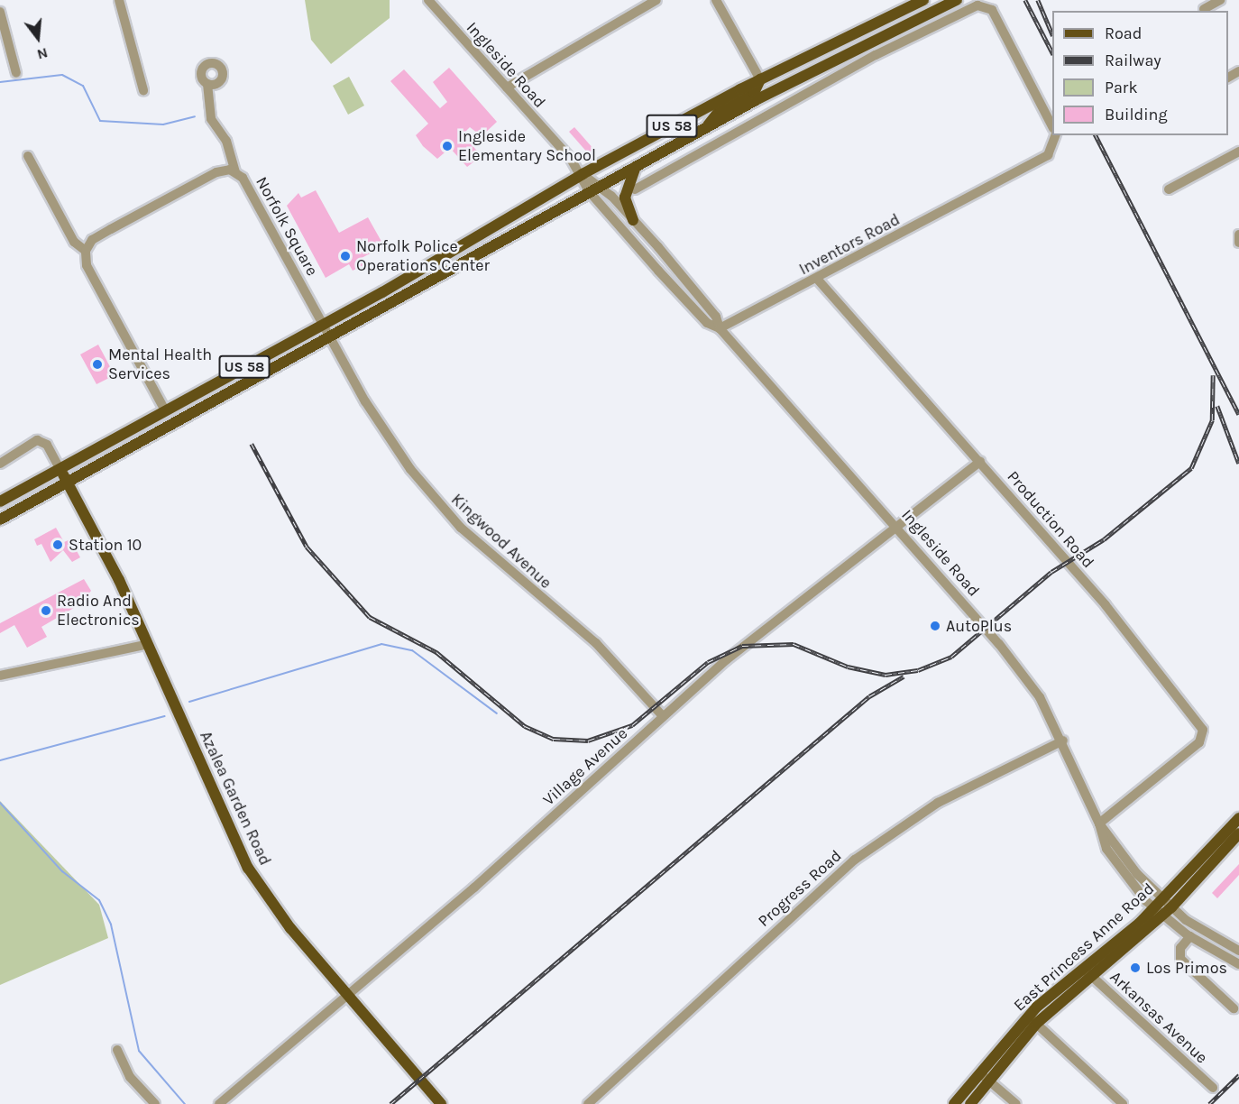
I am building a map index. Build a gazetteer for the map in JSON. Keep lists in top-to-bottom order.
{
  "streets": {
    "main road": ["US 58", "Azalea Garden Road", "East Princess Anne Road"],
    "street": [
      "Ingleside Road",
      "Norfolk Square",
      "Inventors Road",
      "Production Road",
      "Kingwood Avenue",
      "Village Avenue",
      "Progress Road",
      "Arkansas Avenue"
    ]
  },
  "crossings": [
    ["Ingleside Road", "US 58"],
    ["Ingleside Road", "Inventors Road"],
    ["Ingleside Road", "Production Road"],
    ["Ingleside Road", "Village Avenue"],
    ["Ingleside Road", "Progress Road"],
    ["Ingleside Road", "East Princess Anne Road"],
    ["US 58", "Norfolk Square"],
    ["US 58", "Kingwood Avenue"],
    ["US 58", "Azalea Garden Road"],
    ["Norfolk Square", "Kingwood Avenue"],
    ["Inventors Road", "Production Road"],
    ["Production Road", "Village Avenue"],
    ["Kingwood Avenue", "Village Avenue"],
    ["Village Avenue", "Azalea Garden Road"],
    ["East Princess Anne Road", "Arkansas Avenue"]
  ],
  "places": [
    "Ingleside Elementary School",
    "Norfolk Police Operations Center",
    "Mental Health Services",
    "Station 10",
    "Radio And Electronics",
    "AutoPlus",
    "Los Primos"
  ],
  "legend": [
    "Road",
    "Railway",
    "Park",
    "Building"
  ],
  "north": "bottom"
}
